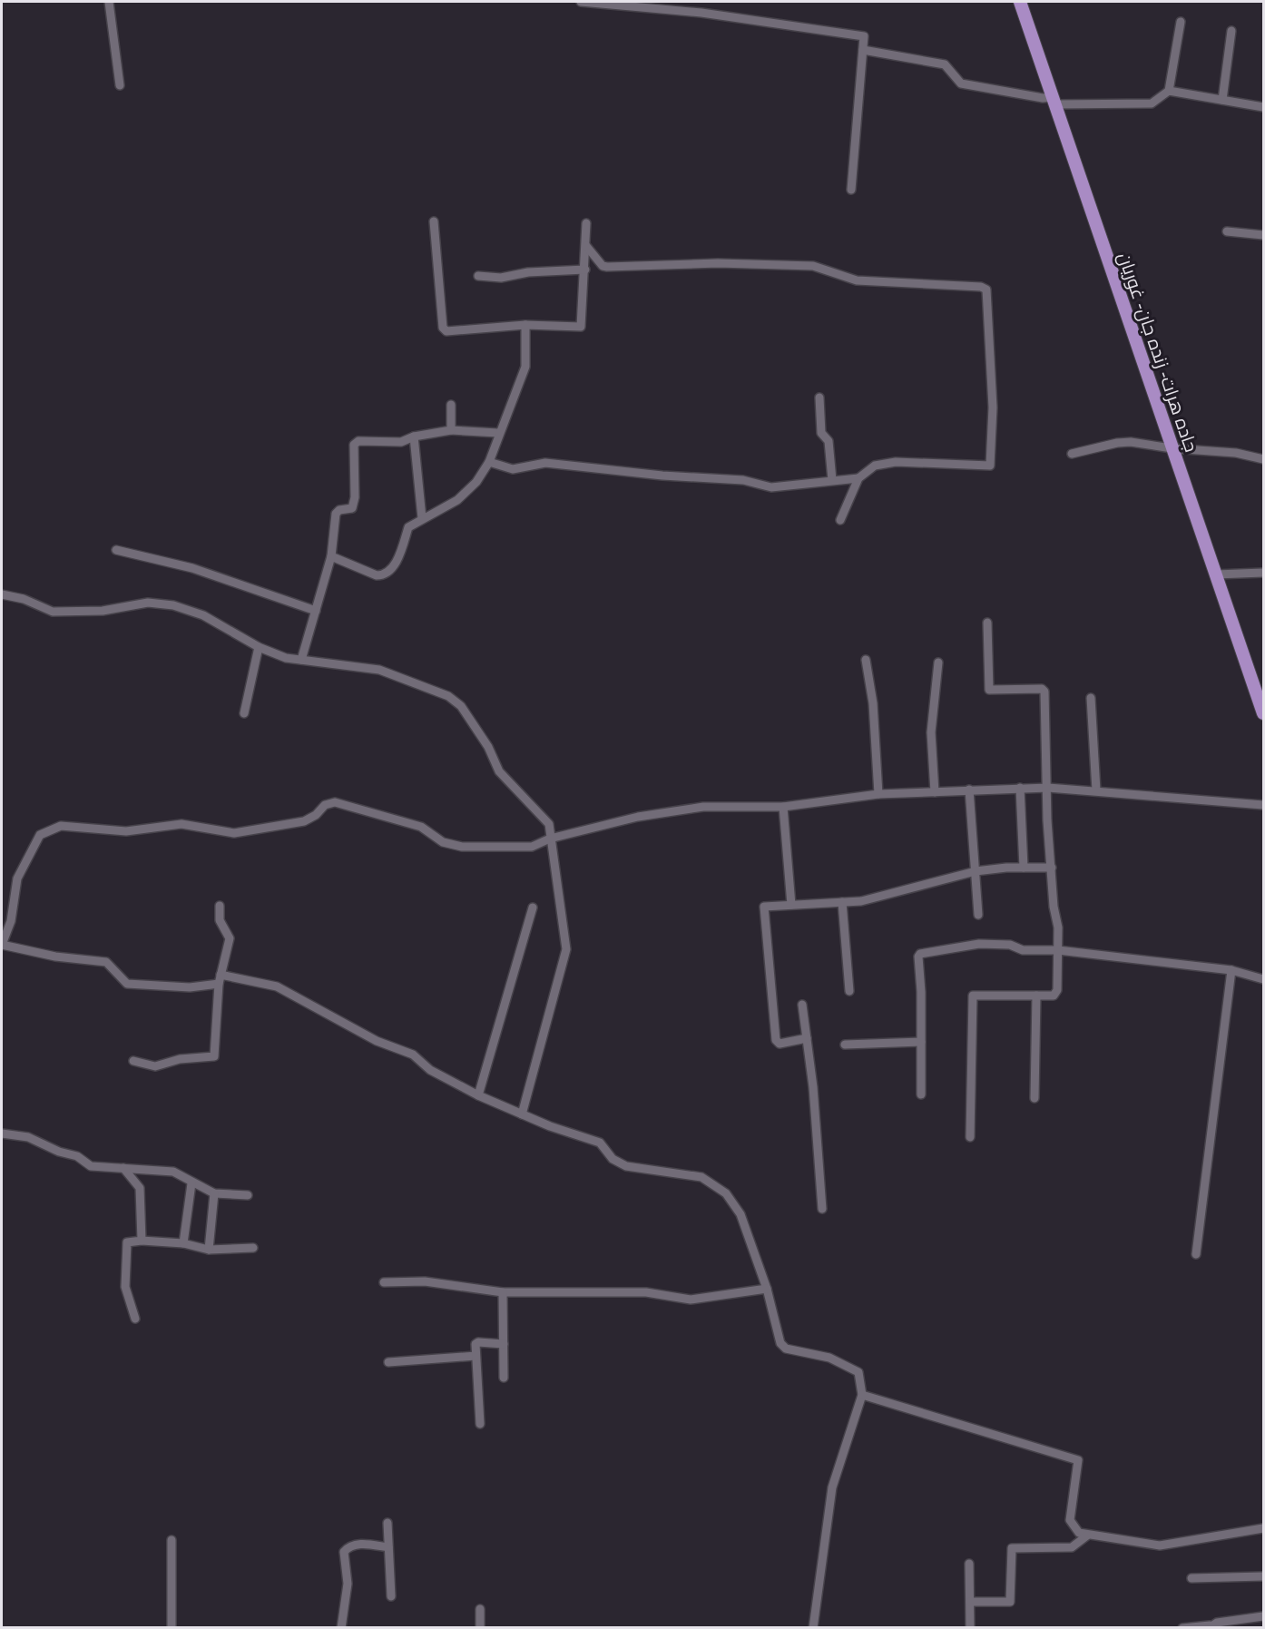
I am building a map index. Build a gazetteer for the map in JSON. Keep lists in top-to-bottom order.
{
  "streets": {
    "main road": ["جاده هرات- زنده جان- غوریان"]
  }
}
